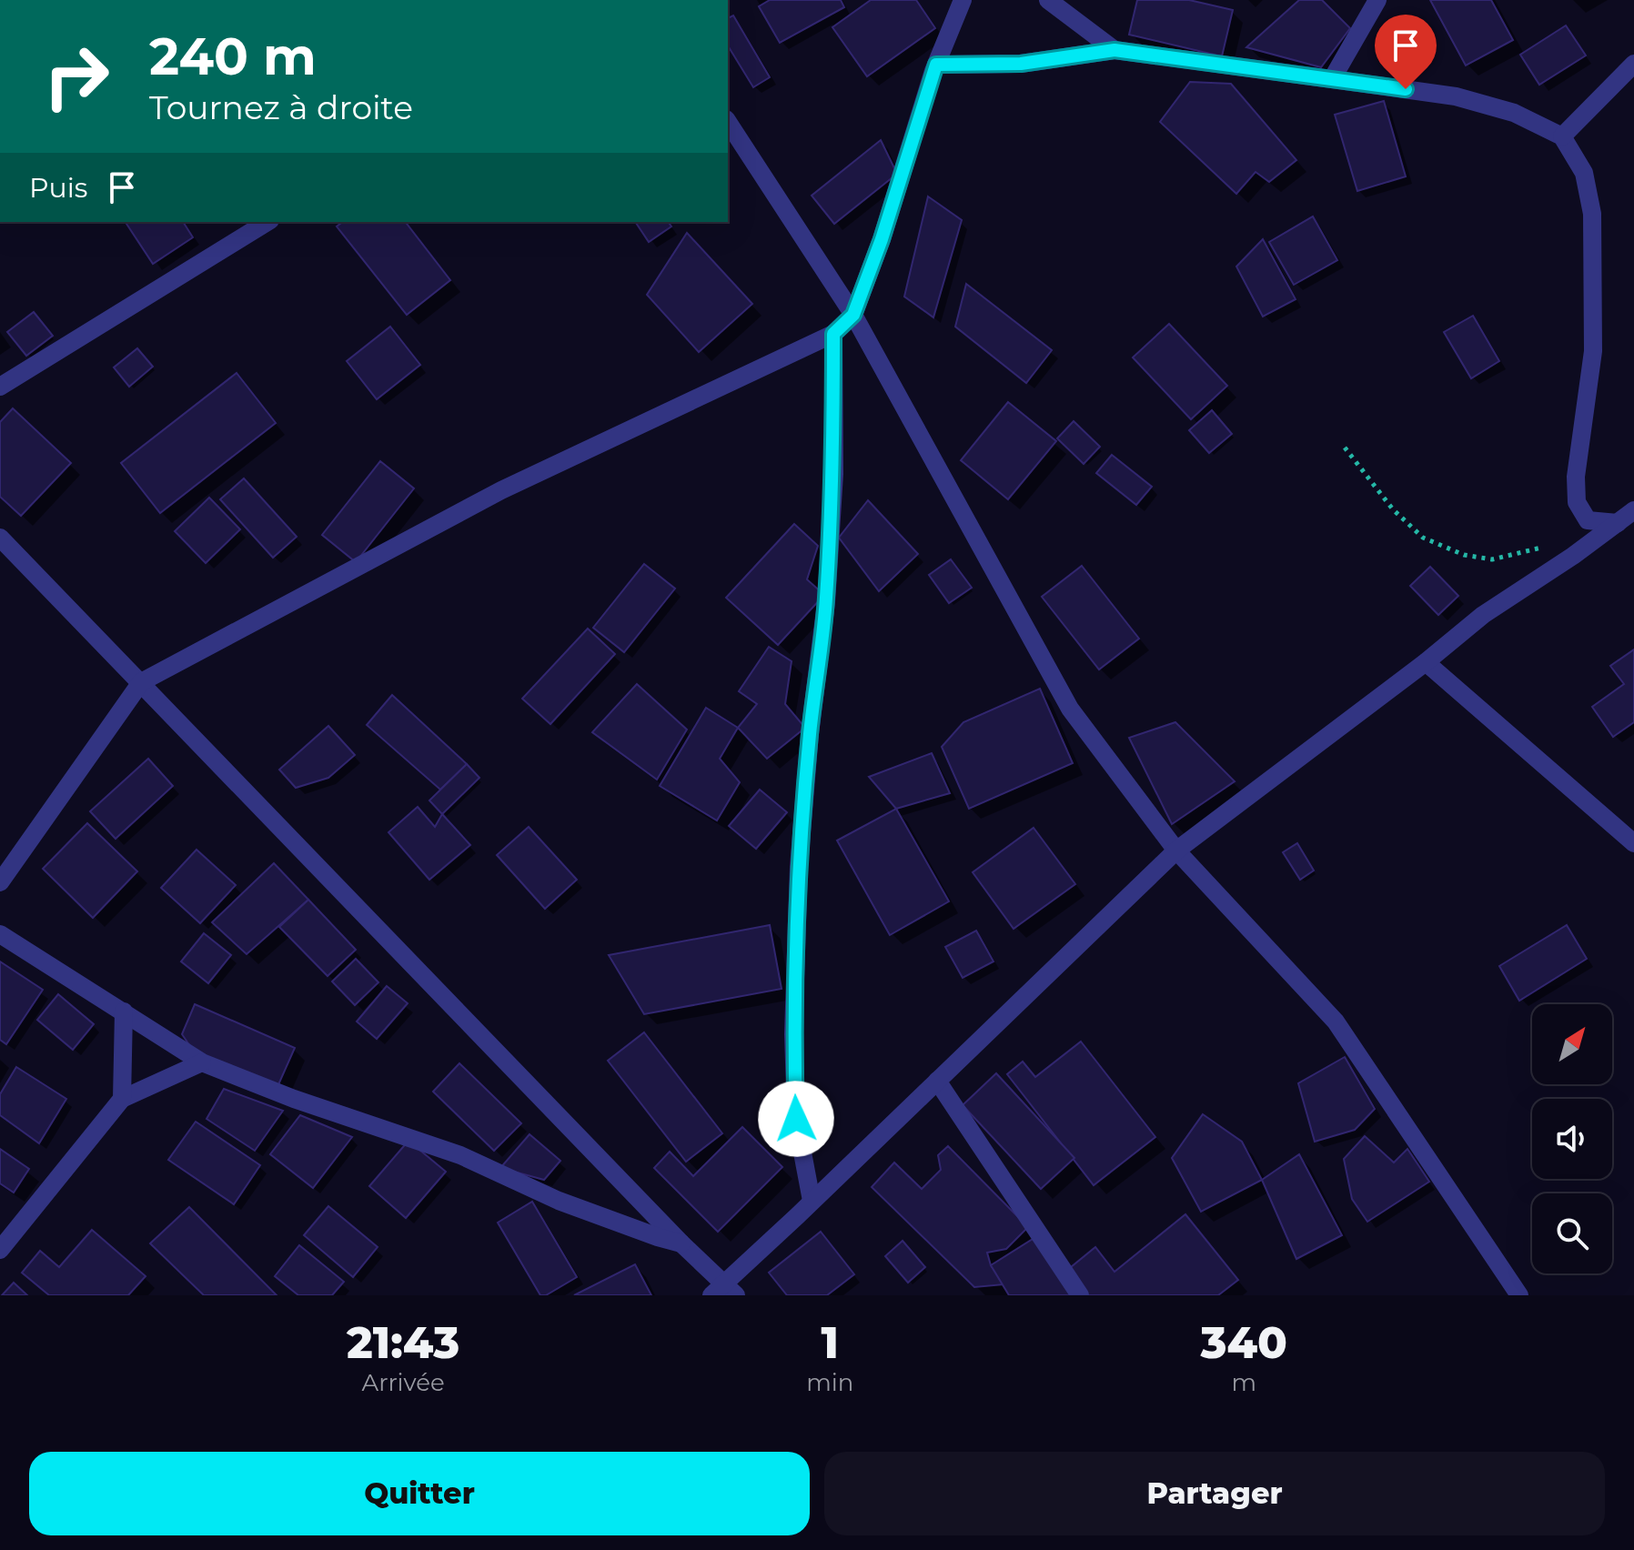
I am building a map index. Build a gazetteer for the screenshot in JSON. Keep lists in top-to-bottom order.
{
  "north": "top right",
  "page": {
    "turn": ["240 m", "Tournez à droite"],
    "then": "Puis",
    "eta": [
      "21:43",
      "Arrivée",
      "1",
      "min",
      "340",
      "m"
    ],
    "buttons": ["Quitter", "Partager"]
  }
}
